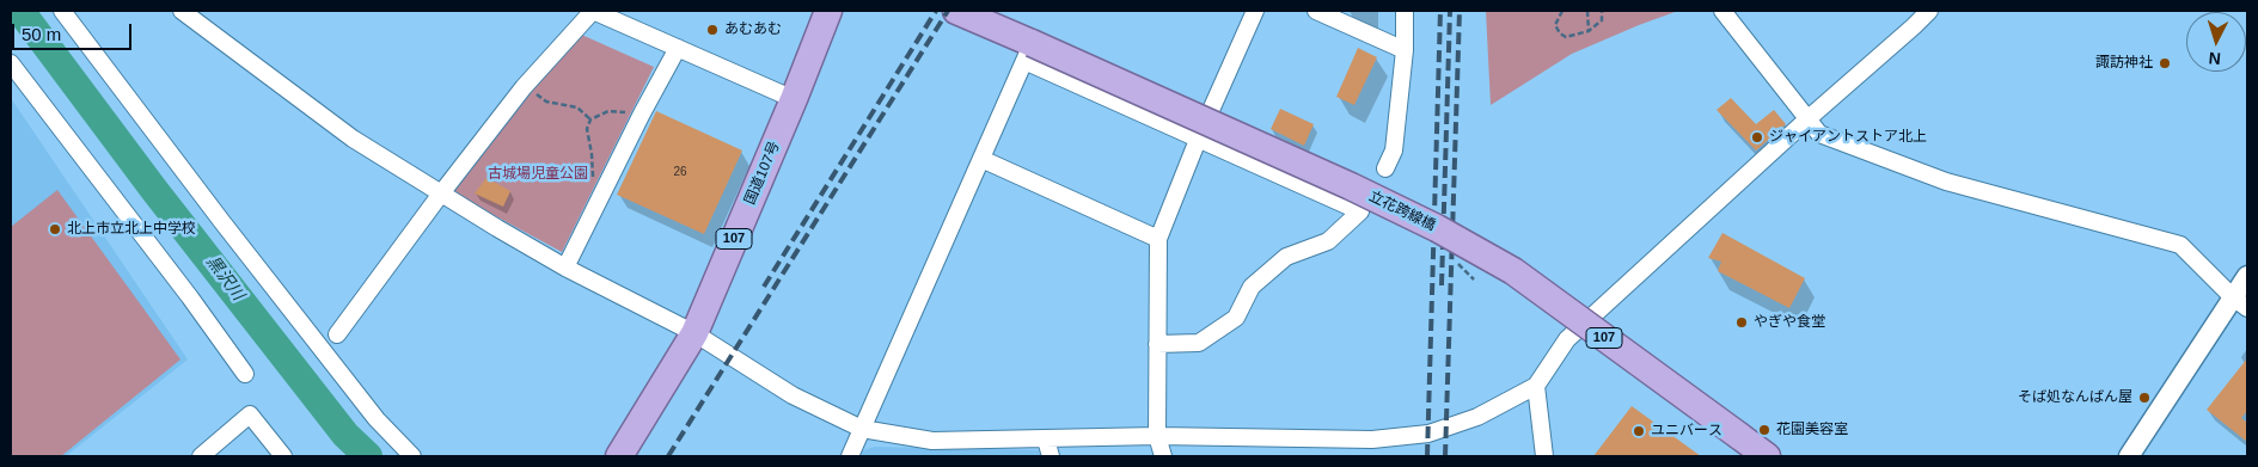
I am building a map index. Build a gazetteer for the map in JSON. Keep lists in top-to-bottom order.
{
  "streets": {
    "highway": ["国道107号", "立花跨線橋", "107"]
  },
  "crossings": [
    ["立花跨線橋", "107"]
  ],
  "water": ["黒沢川"],
  "parks": ["古城場児童公園"],
  "places": [
    "あむあむ",
    "諏訪神社",
    "ジャイアントストア北上",
    "北上市立北上中学校",
    "やぎや食堂",
    "そば処なんばん屋",
    "花園美容室",
    "ユニバース"
  ],
  "house_numbers": ["26"],
  "scale_bar": "50 m",
  "north": "bottom"
}
